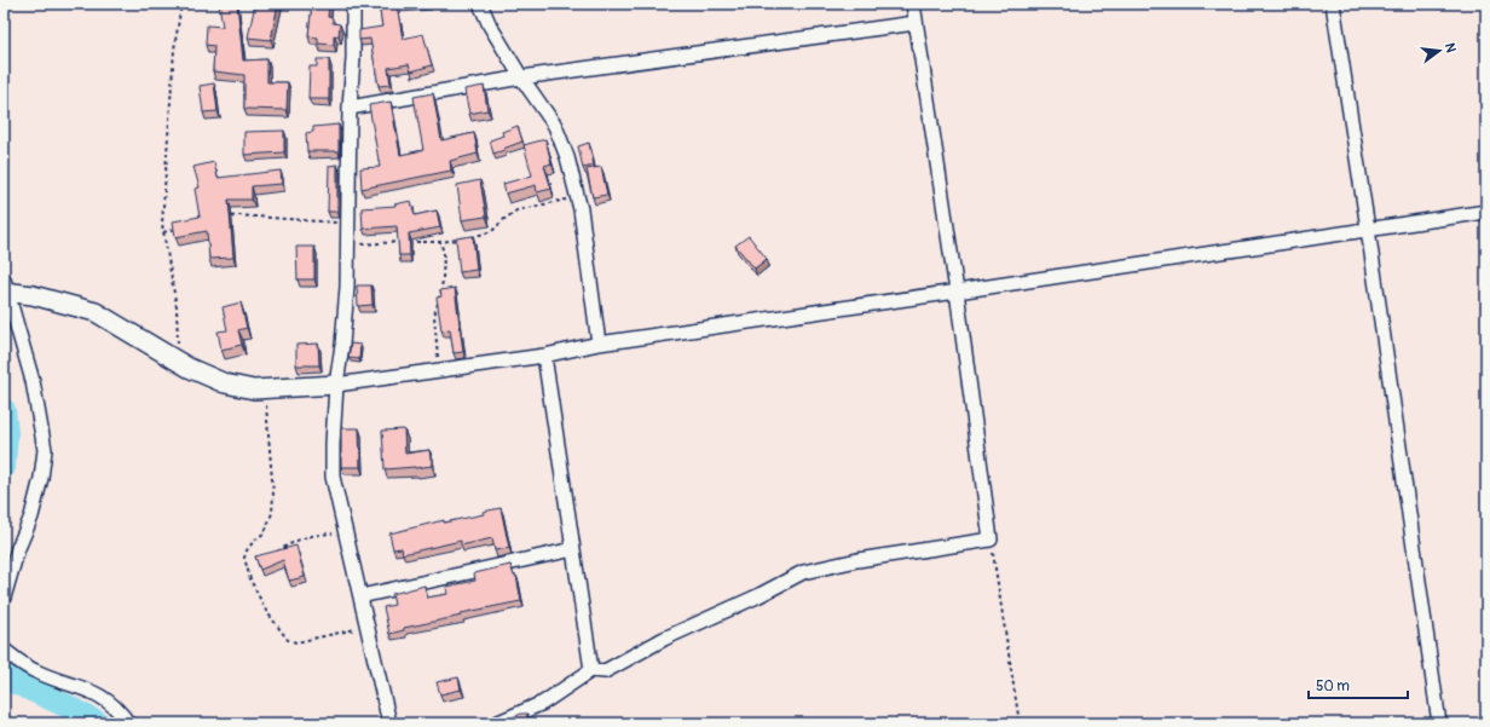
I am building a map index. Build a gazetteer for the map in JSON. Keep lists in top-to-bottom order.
{
  "scale_bar": "50 m",
  "north": "right"
}
